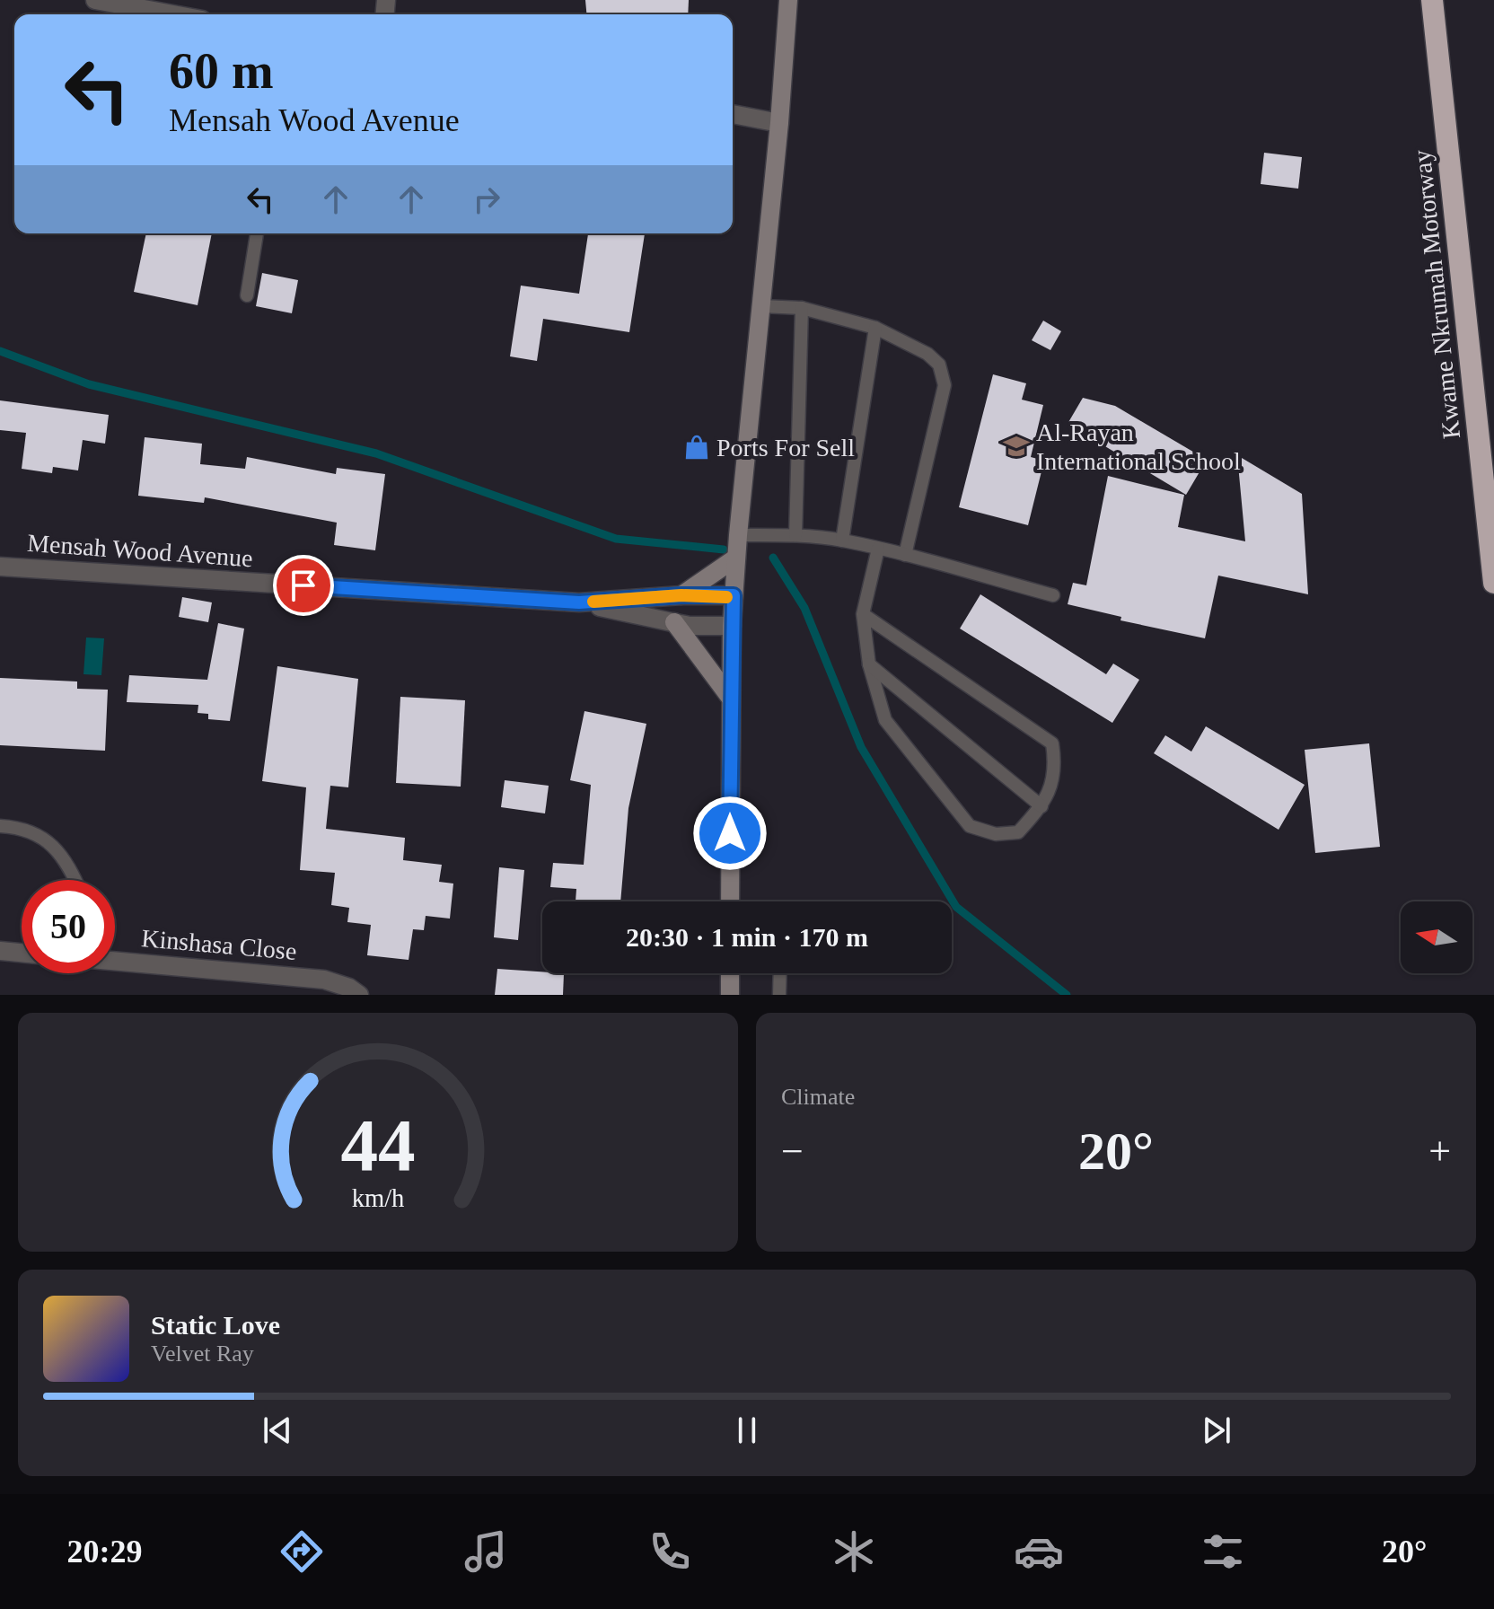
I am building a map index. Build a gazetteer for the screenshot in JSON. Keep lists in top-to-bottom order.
{
  "streets": {
    "highway": ["Kwame Nkrumah Motorway"],
    "street": ["Mensah Wood Avenue", "Kinshasa Close"]
  },
  "places": {
    "school or university": ["Al-Rayan International School"],
    "shop": ["Ports For Sell"]
  },
  "north": "left",
  "page": {
    "turn": ["60 m", "Mensah Wood Avenue"],
    "limit": "50",
    "trip": "20:30 · 1 min · 170 m",
    "tile": "Climate",
    "heat": ["−", "20°", "+"],
    "song": ["Static Love", "Velvet Ray"],
    "tabs": ["20:29", "20°"],
    "gauge": ["44", "km/h"]
  }
}
